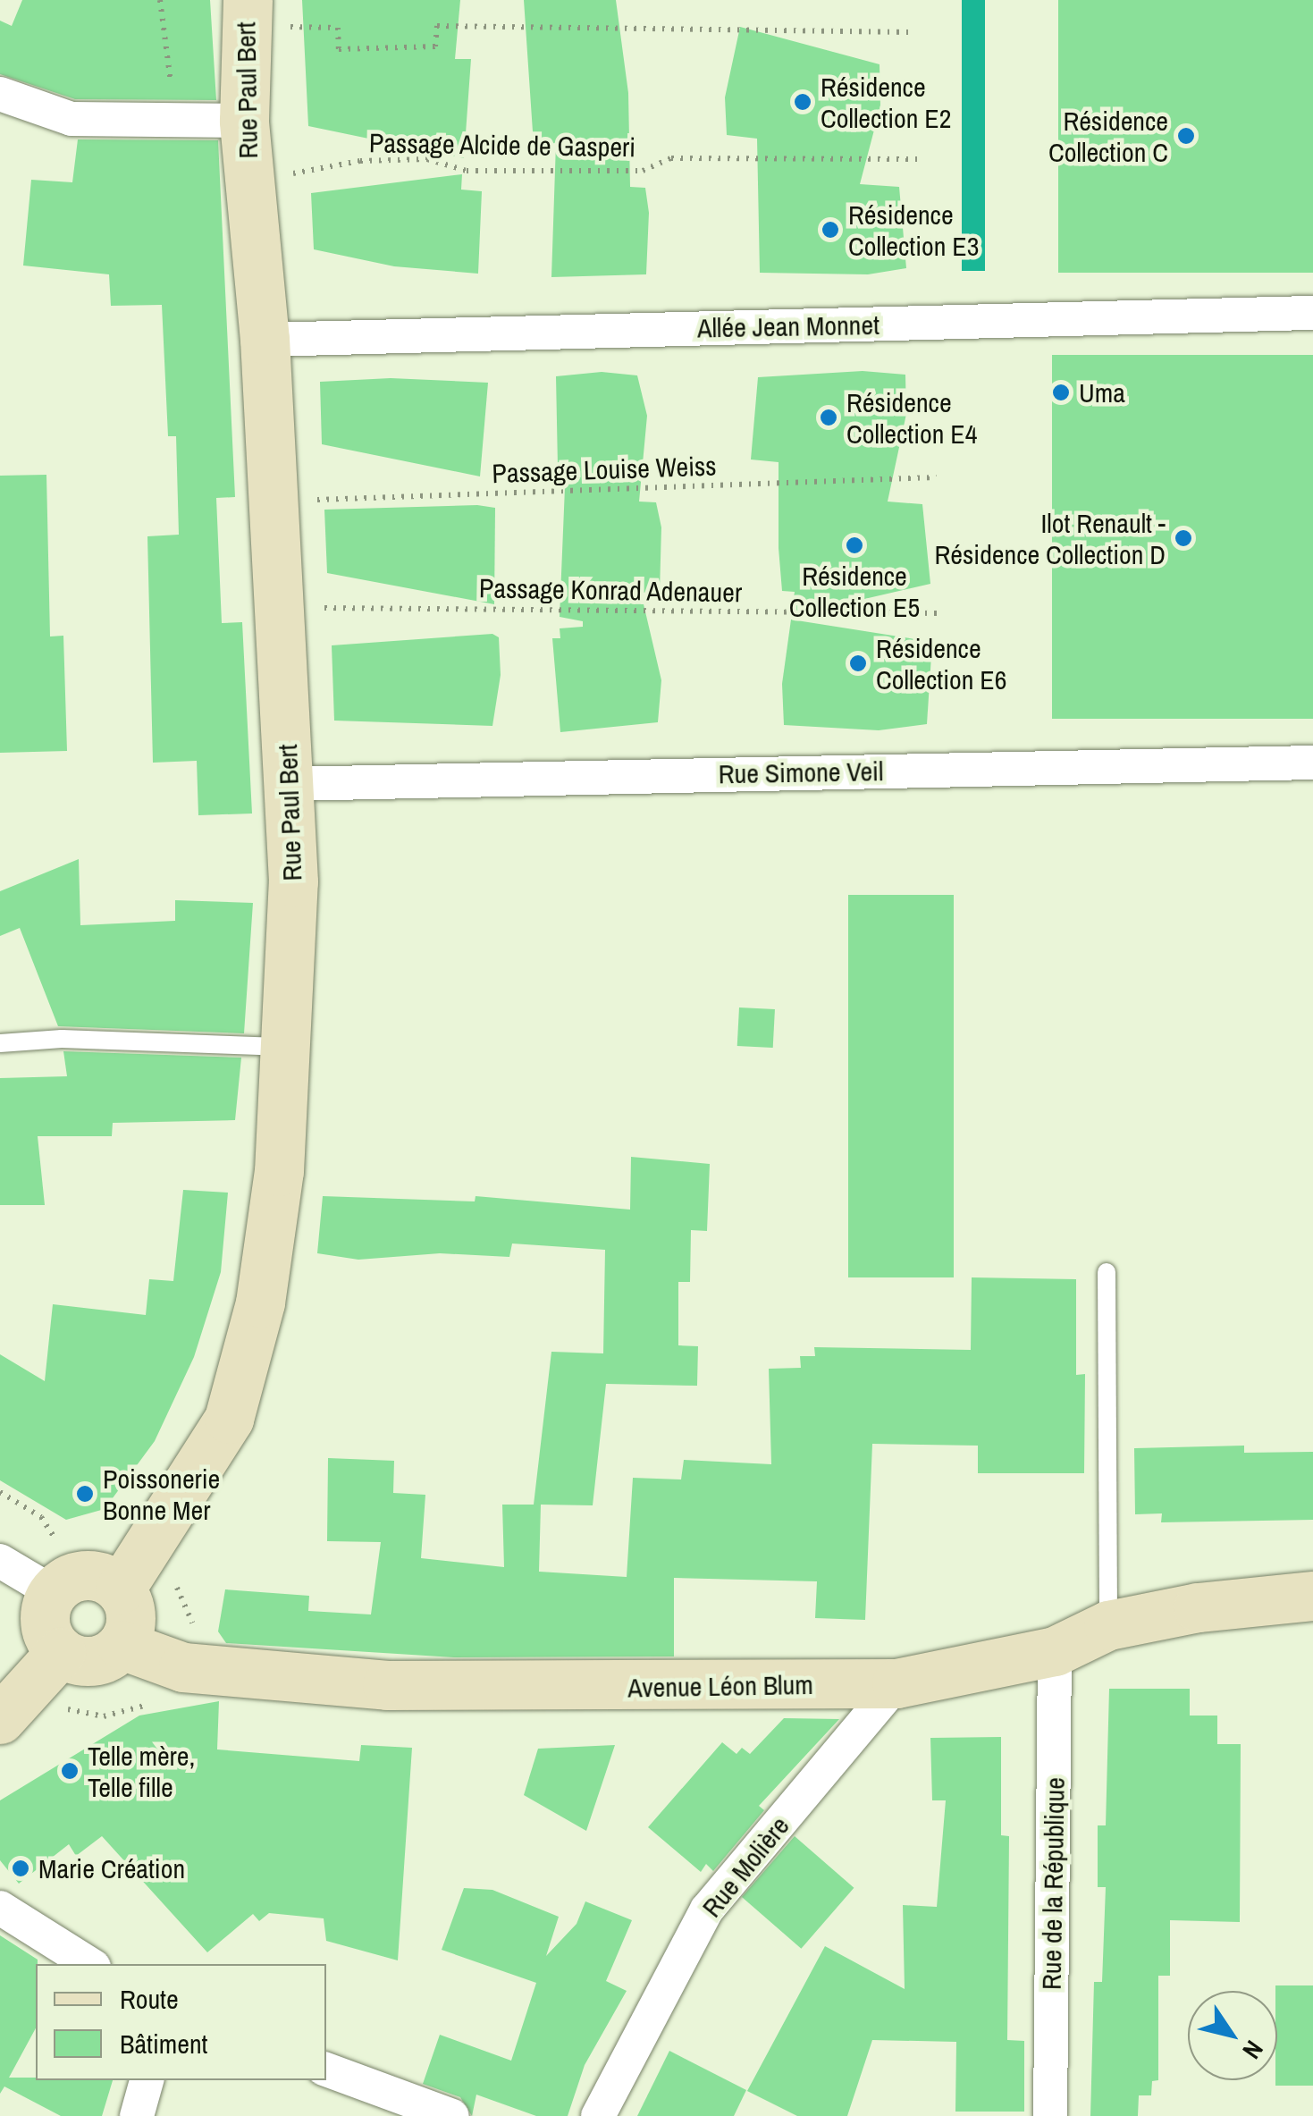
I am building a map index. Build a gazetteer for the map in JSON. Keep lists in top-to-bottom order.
{
  "streets": {
    "street": [
      "Rue Paul Bert",
      "Allée Jean Monnet",
      "Rue Simone Veil",
      "Avenue Léon Blum",
      "Rue Molière",
      "Rue de la République"
    ],
    "path": ["Passage Alcide de Gasperi", "Passage Louise Weiss", "Passage Konrad Adenauer"]
  },
  "crossings": [
    ["Rue Paul Bert", "Passage Alcide de Gasperi"],
    ["Rue Paul Bert", "Allée Jean Monnet"],
    ["Rue Paul Bert", "Passage Louise Weiss"],
    ["Rue Paul Bert", "Passage Konrad Adenauer"],
    ["Rue Paul Bert", "Rue Simone Veil"],
    ["Rue Paul Bert", "Avenue Léon Blum"],
    ["Avenue Léon Blum", "Rue Molière"],
    ["Avenue Léon Blum", "Rue de la République"]
  ],
  "places": [
    "Résidence Collection E2",
    "Résidence Collection C",
    "Résidence Collection E3",
    "Uma",
    "Résidence Collection E4",
    "Ilot Renault - Résidence Collection D",
    "Résidence Collection E5",
    "Résidence Collection E6",
    "Poissonerie Bonne Mer",
    "Telle mère, Telle fille",
    "Marie Création"
  ],
  "legend": ["Route", "Bâtiment"],
  "north": "bottom right"
}
